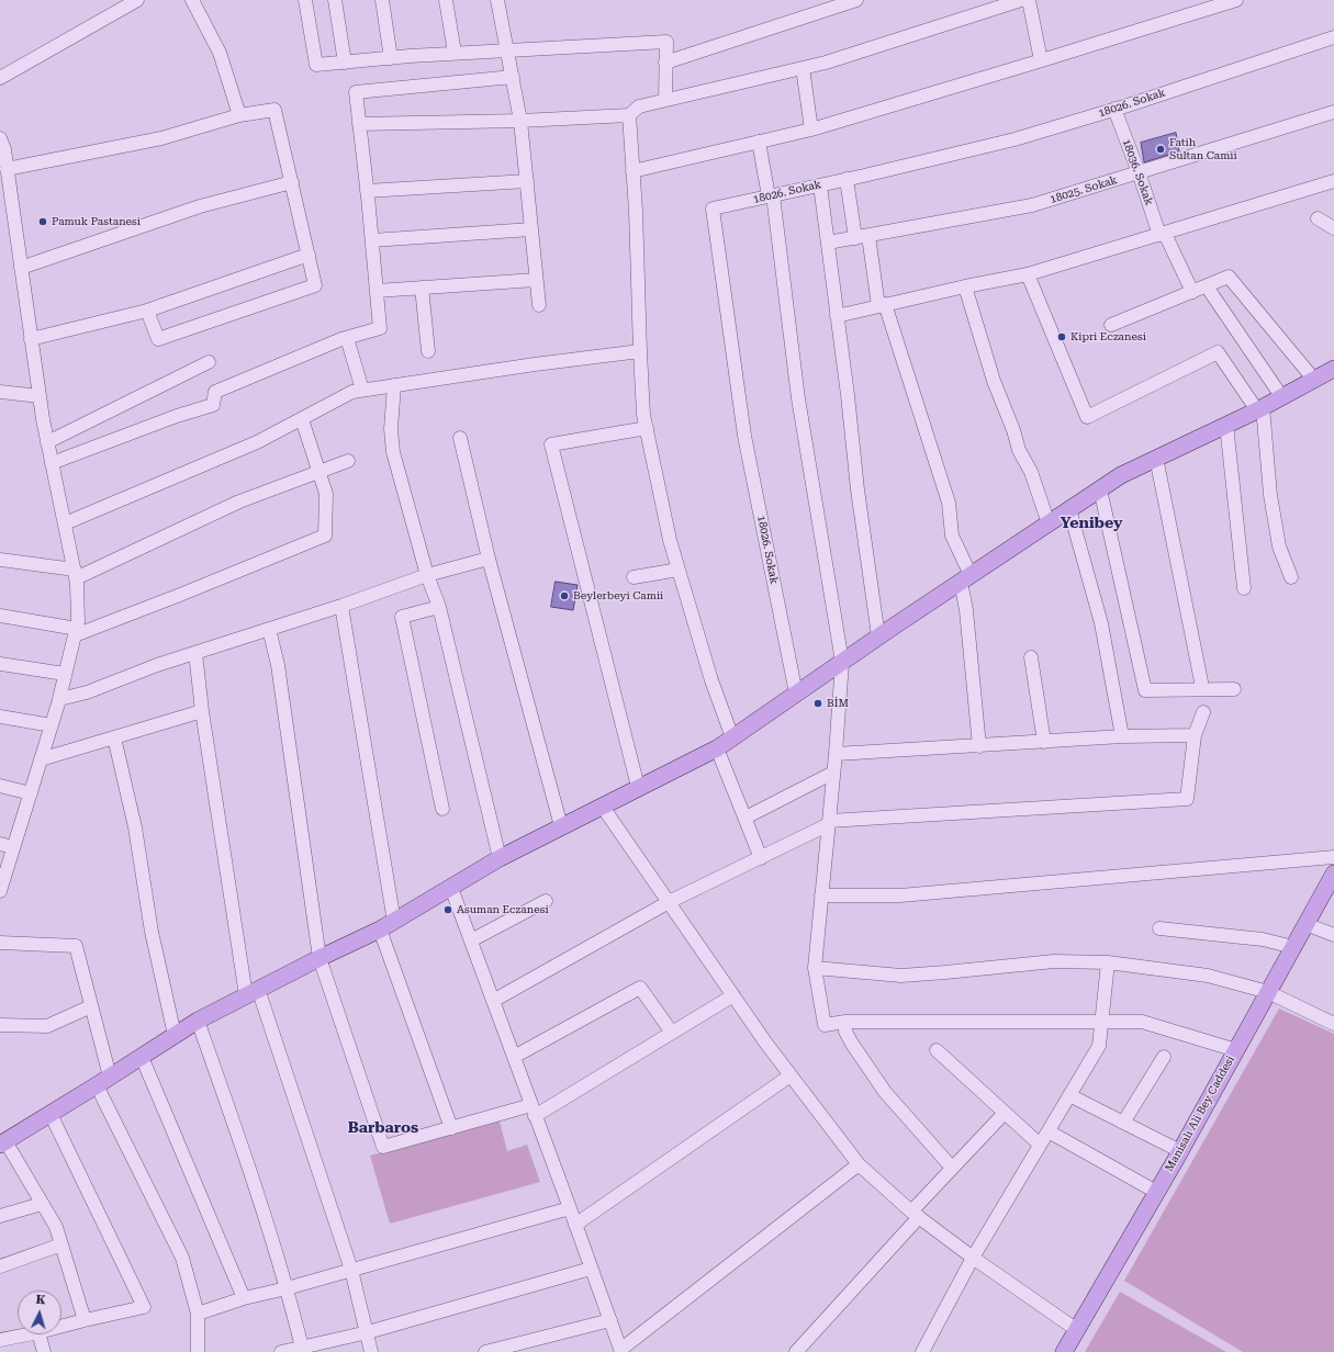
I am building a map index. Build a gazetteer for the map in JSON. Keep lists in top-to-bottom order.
{
  "streets": {
    "main road": ["Manisalı Ali Bey Caddesi"],
    "street": ["18026. Sokak", "18036. Sokak", "18025. Sokak"]
  },
  "crossings": [
    ["18026. Sokak", "18036. Sokak"],
    ["18036. Sokak", "18025. Sokak"]
  ],
  "districts": ["Yenibey", "Barbaros"],
  "places": [
    "Fatih Sultan Camii",
    "Pamuk Pastanesi",
    "Kipri Eczanesi",
    "Beylerbeyi Camii",
    "BİM",
    "Asuman Eczanesi"
  ],
  "north": "top"
}
